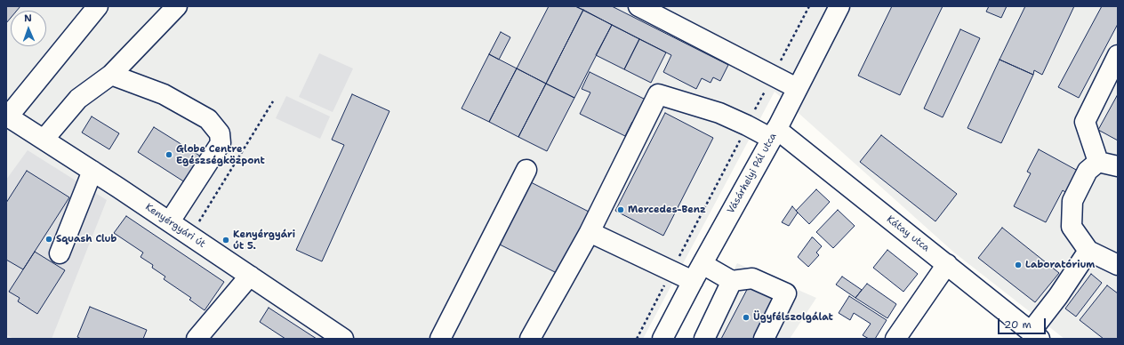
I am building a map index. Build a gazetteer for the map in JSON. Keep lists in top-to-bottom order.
{
  "streets": {
    "street": ["Vásárhelyi Pál utca", "Kenyérgyári út", "Kátay utca"]
  },
  "crossings": [
    ["Vásárhelyi Pál utca", "Kátay utca"]
  ],
  "places": [
    "Globe Centre Egészségközpont",
    "Mercedes-Benz",
    "Squash Club",
    "Kenyérgyári út 5.",
    "Laboratórium",
    "Ügyfélszolgálat"
  ],
  "scale_bar": "20 m",
  "north": "top"
}
